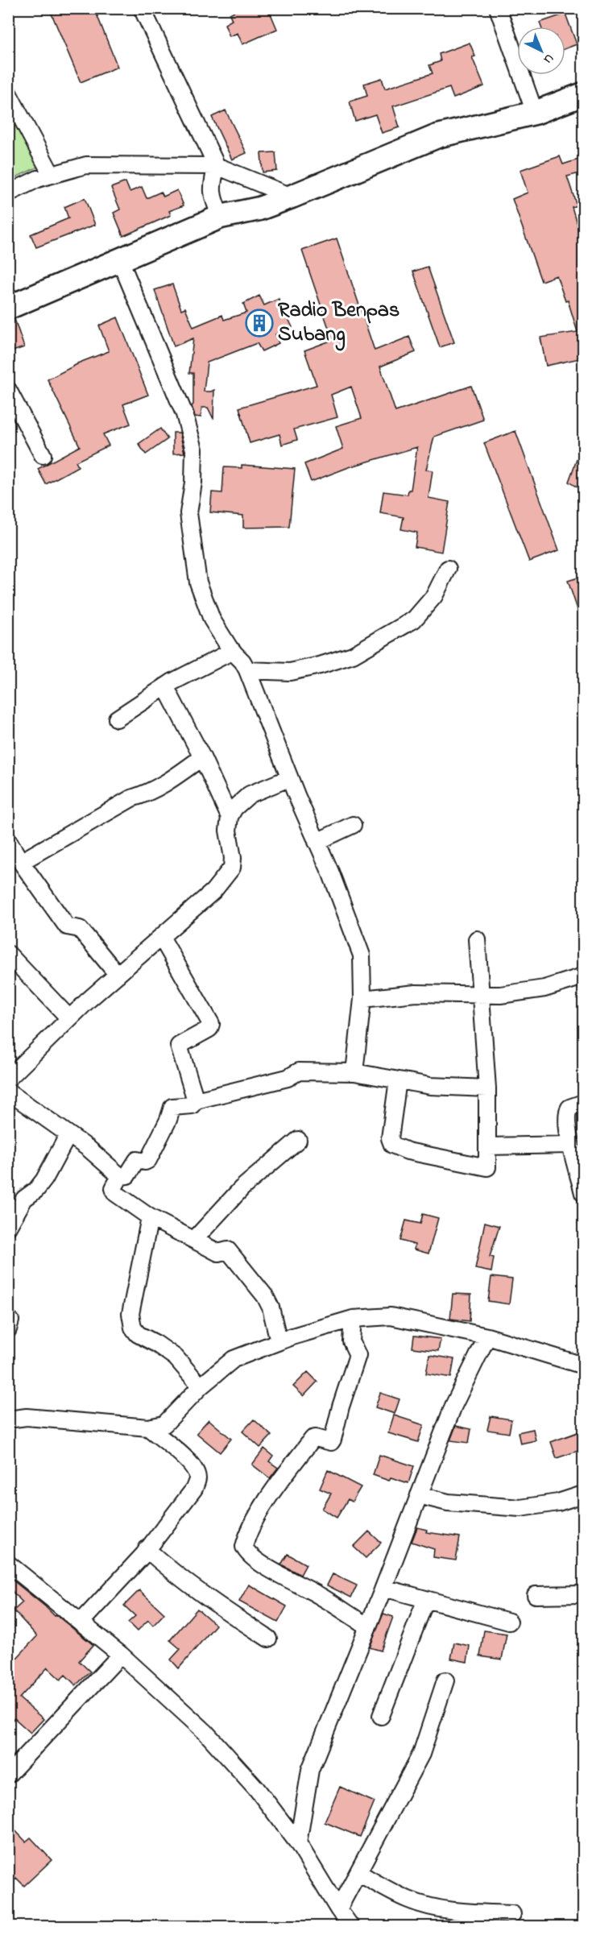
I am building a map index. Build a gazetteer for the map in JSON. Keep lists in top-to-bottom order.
{
  "places": {
    "building": ["Radio Benpas Subang"]
  },
  "north": "bottom right"
}
